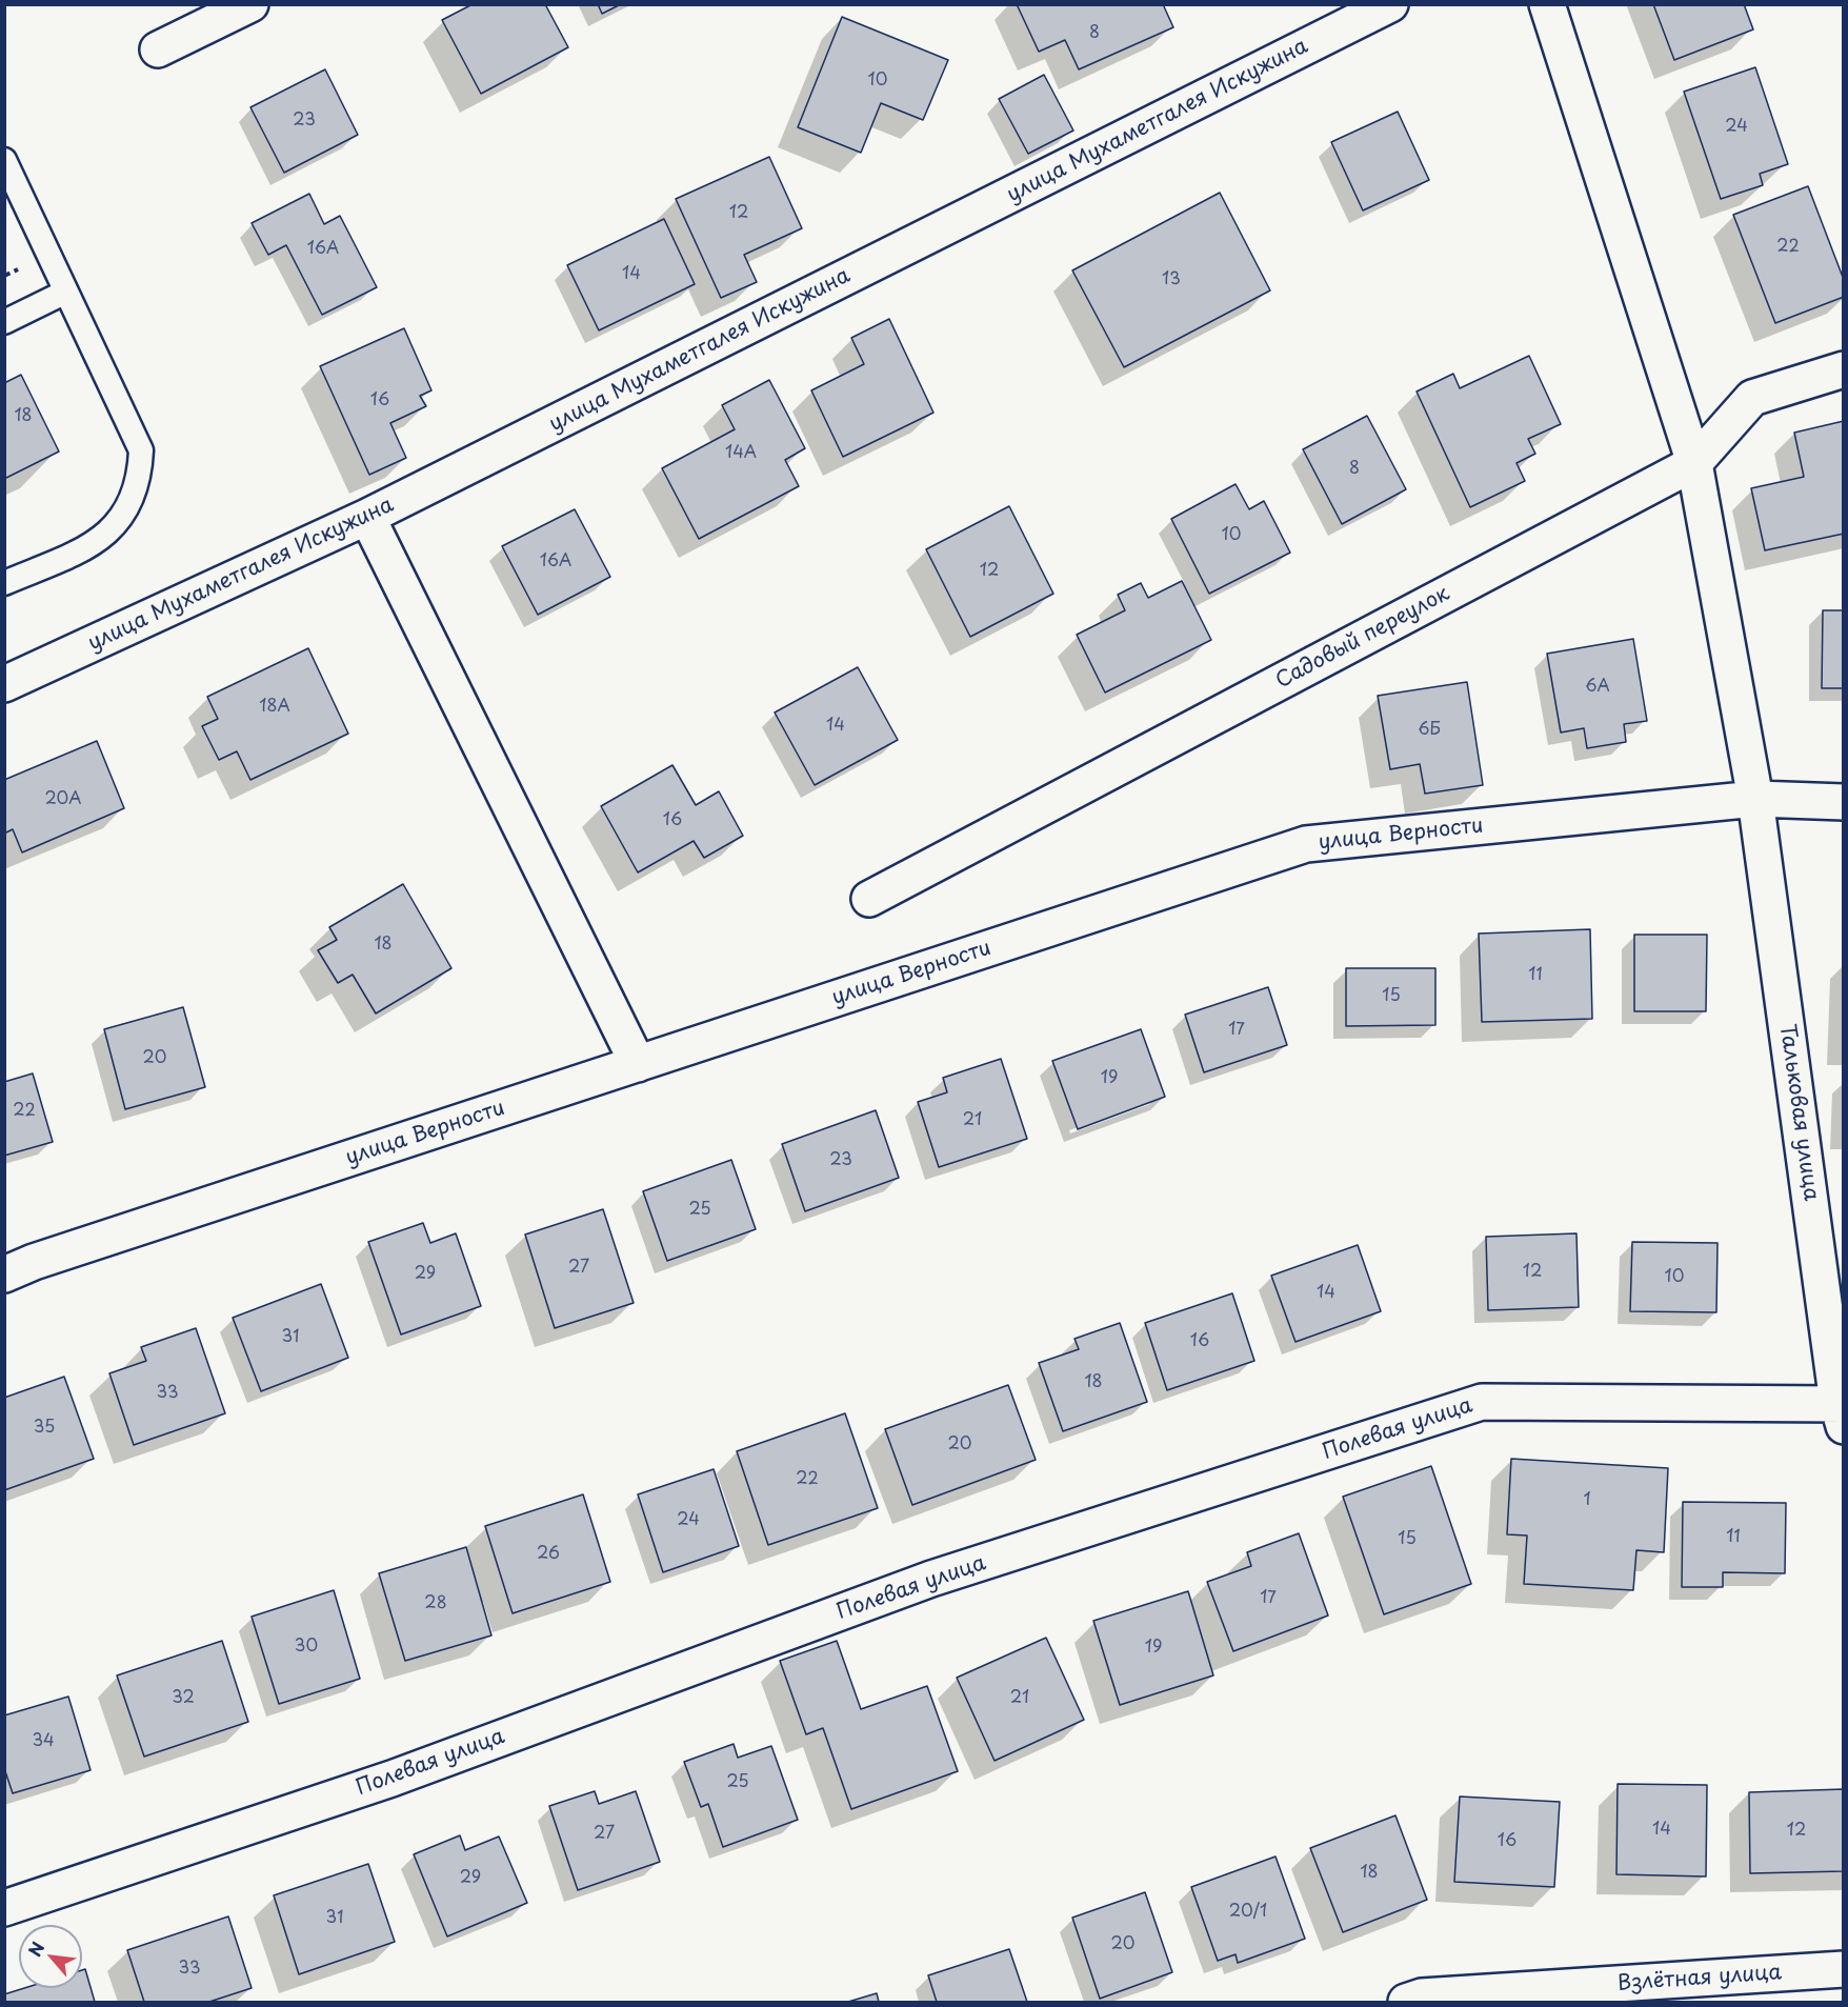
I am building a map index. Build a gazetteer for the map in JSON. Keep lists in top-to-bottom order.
{
  "streets": {
    "street": [
      "улица Мухаметгалея Искужина",
      "Садовый переулок",
      "улица Верности",
      "Тальковая улица",
      "Полевая улица",
      "Взлётная улица"
    ]
  },
  "crossings": [
    ["Садовый переулок", "Тальковая улица"],
    ["улица Верности", "Тальковая улица"],
    ["Тальковая улица", "Полевая улица"]
  ],
  "house_numbers": [
    "8",
    "10",
    "23",
    "24",
    "12",
    "22",
    "16А",
    "14",
    "13",
    "16",
    "18",
    "14А",
    "8",
    "10",
    "16А",
    "12",
    "6А",
    "18А",
    "14",
    "6Б",
    "20А",
    "16",
    "18",
    "11",
    "15",
    "17",
    "20",
    "19",
    "22",
    "21",
    "23",
    "25",
    "27",
    "12",
    "29",
    "10",
    "14",
    "31",
    "16",
    "18",
    "33",
    "35",
    "20",
    "22",
    "1",
    "24",
    "11",
    "15",
    "26",
    "17",
    "28",
    "30",
    "19",
    "32",
    "21",
    "34",
    "25",
    "14",
    "12",
    "27",
    "16",
    "18",
    "29",
    "20/1",
    "31",
    "20",
    "33"
  ],
  "north": "top left"
}
